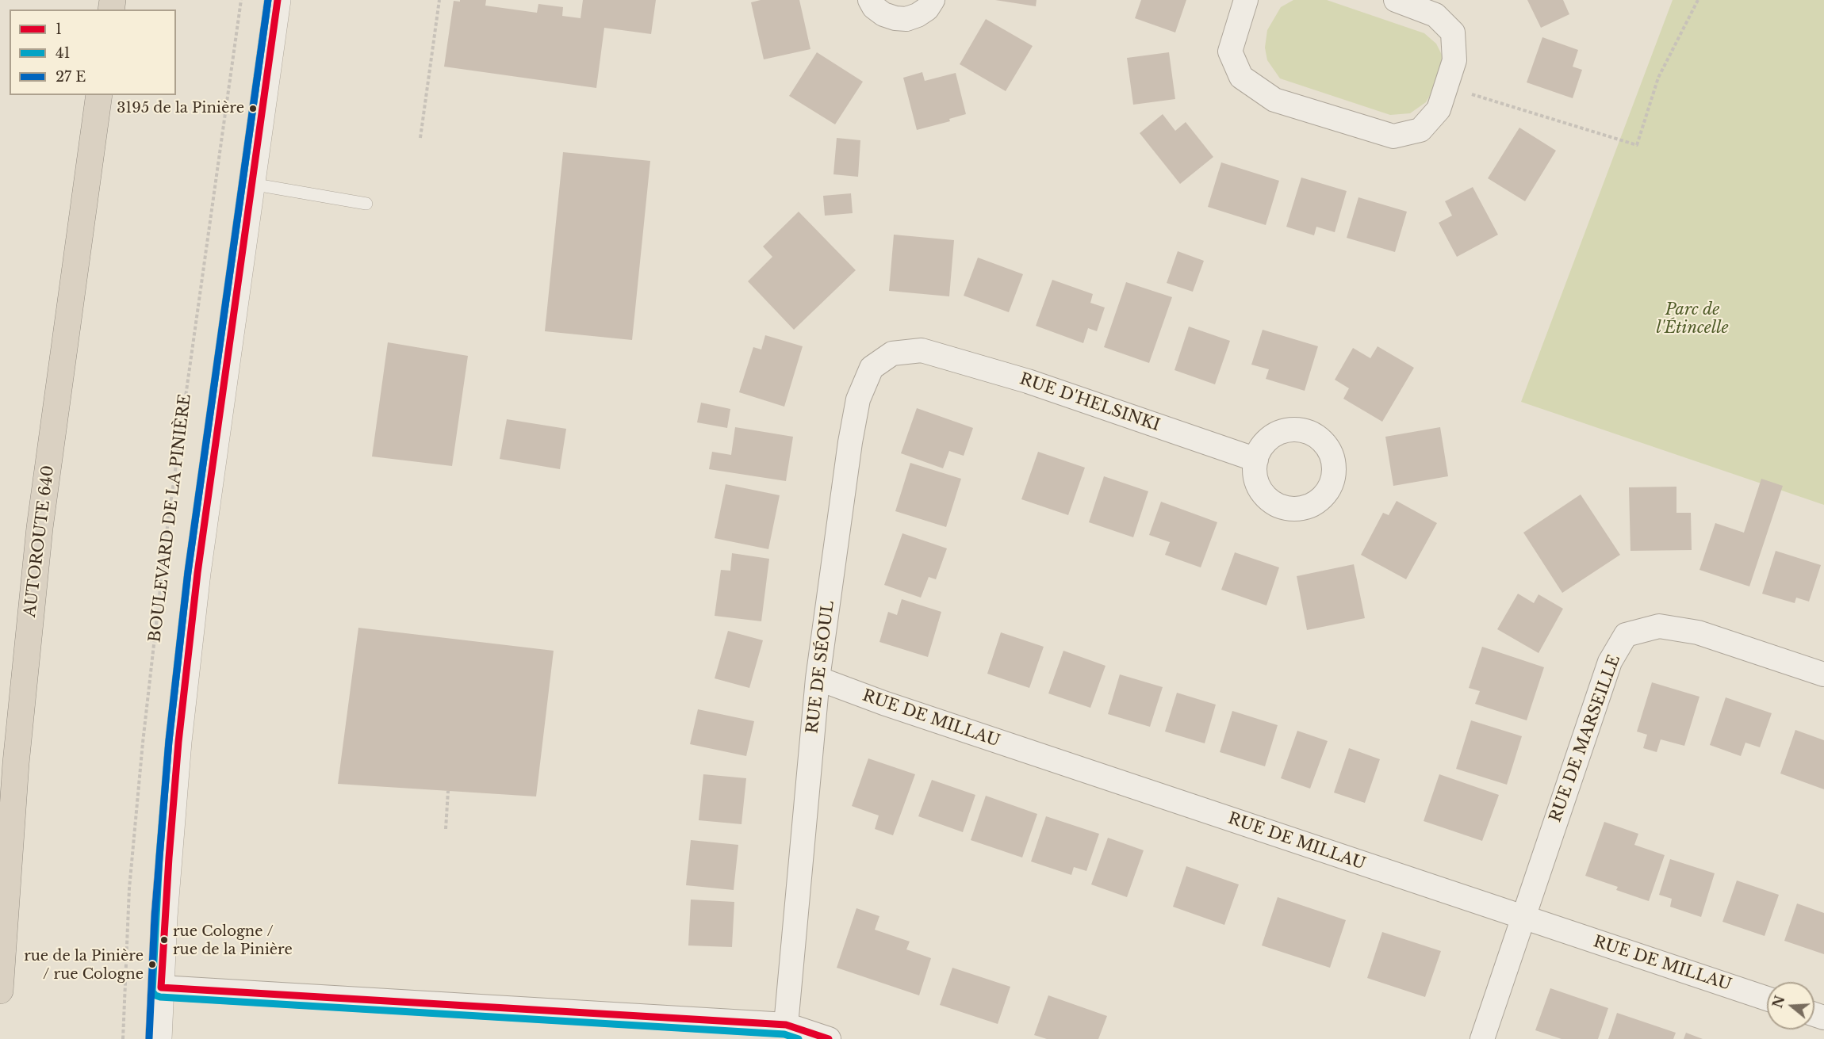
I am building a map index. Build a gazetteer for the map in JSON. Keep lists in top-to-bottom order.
{
  "streets": {
    "highway": ["AUTOROUTE 640"],
    "street": [
      "RUE D'HELSINKI",
      "RUE DE SÉOUL",
      "RUE DE MILLAU",
      "RUE DE MARSEILLE"
    ],
    "path": ["BOULEVARD DE LA PINIÈRE"]
  },
  "crossings": [
    ["RUE D'HELSINKI", "RUE DE SÉOUL"],
    ["RUE DE SÉOUL", "RUE DE MILLAU"],
    ["RUE DE MILLAU", "RUE DE MARSEILLE"]
  ],
  "parks": ["Parc de l'Étincelle"],
  "places": ["3195 de la Pinière", "rue Cologne / rue de la Pinière", "rue de la Pinière / rue Cologne"],
  "lines": ["transit line 1", "transit line 41"],
  "legend": ["1", "41", "27 E"],
  "north": "left"
}
